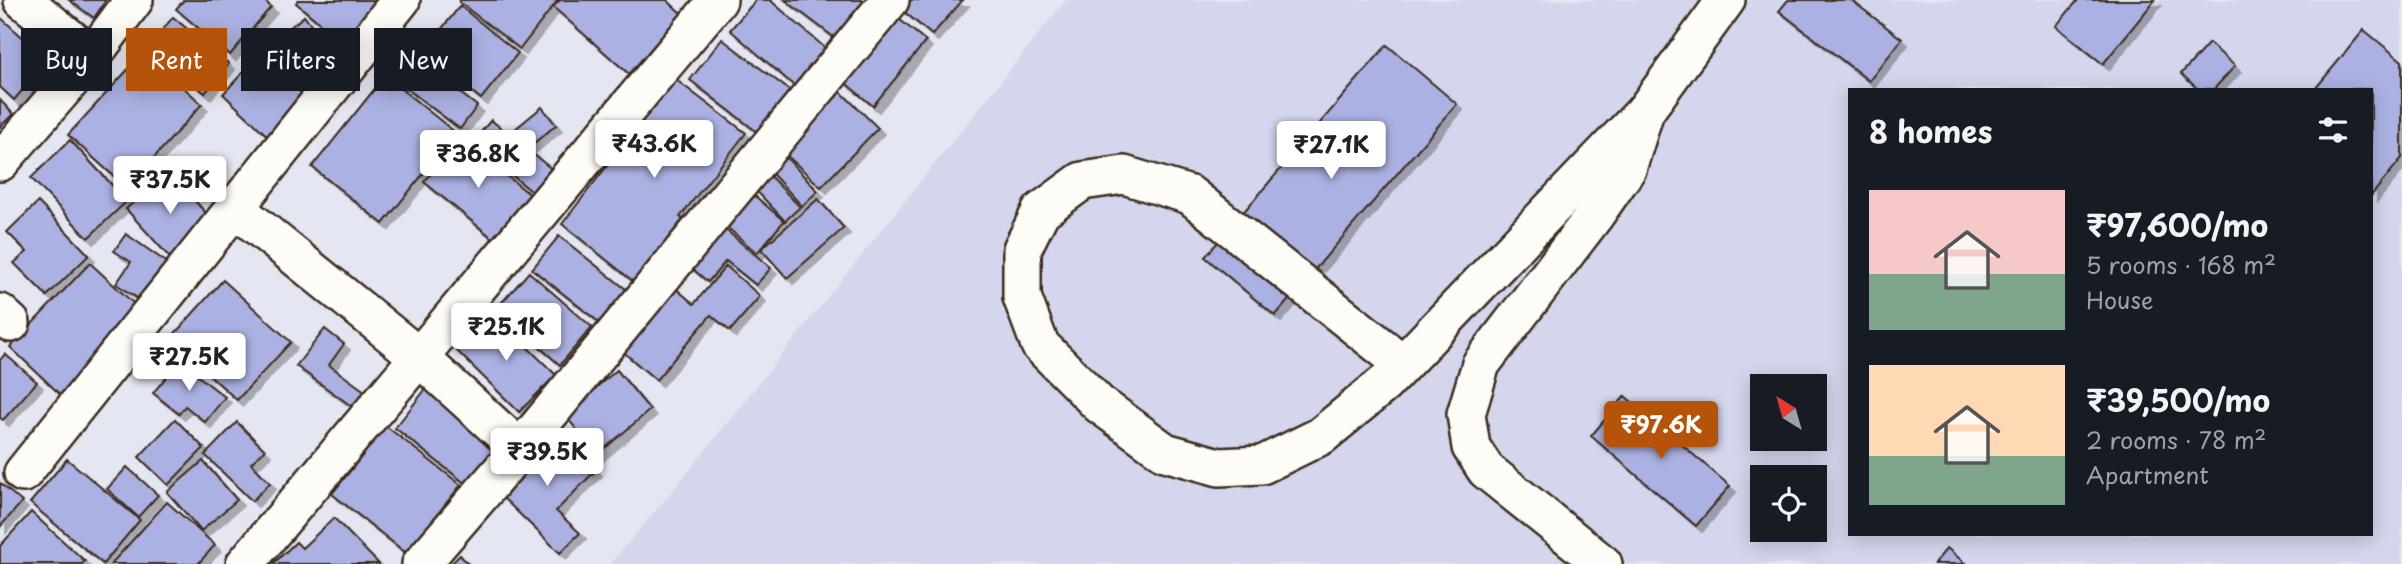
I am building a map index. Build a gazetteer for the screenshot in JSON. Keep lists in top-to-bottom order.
{
  "north": "top left",
  "page": {
    "chip": [
      "Buy",
      "Rent",
      "Filters",
      "New"
    ],
    "heading": "8 homes",
    "price": [
      "₹43.6K",
      "₹27.1K",
      "₹36.8K",
      "₹37.5K",
      "₹25.1K",
      "₹27.5K",
      "₹97.6K",
      "₹39.5K"
    ],
    "list": [
      {
        "name": "₹97,600/mo",
        "note": "5 rooms · 168 m² · House"
      },
      {
        "name": "₹39,500/mo",
        "note": "2 rooms · 78 m² · Apartment"
      }
    ]
  }
}
